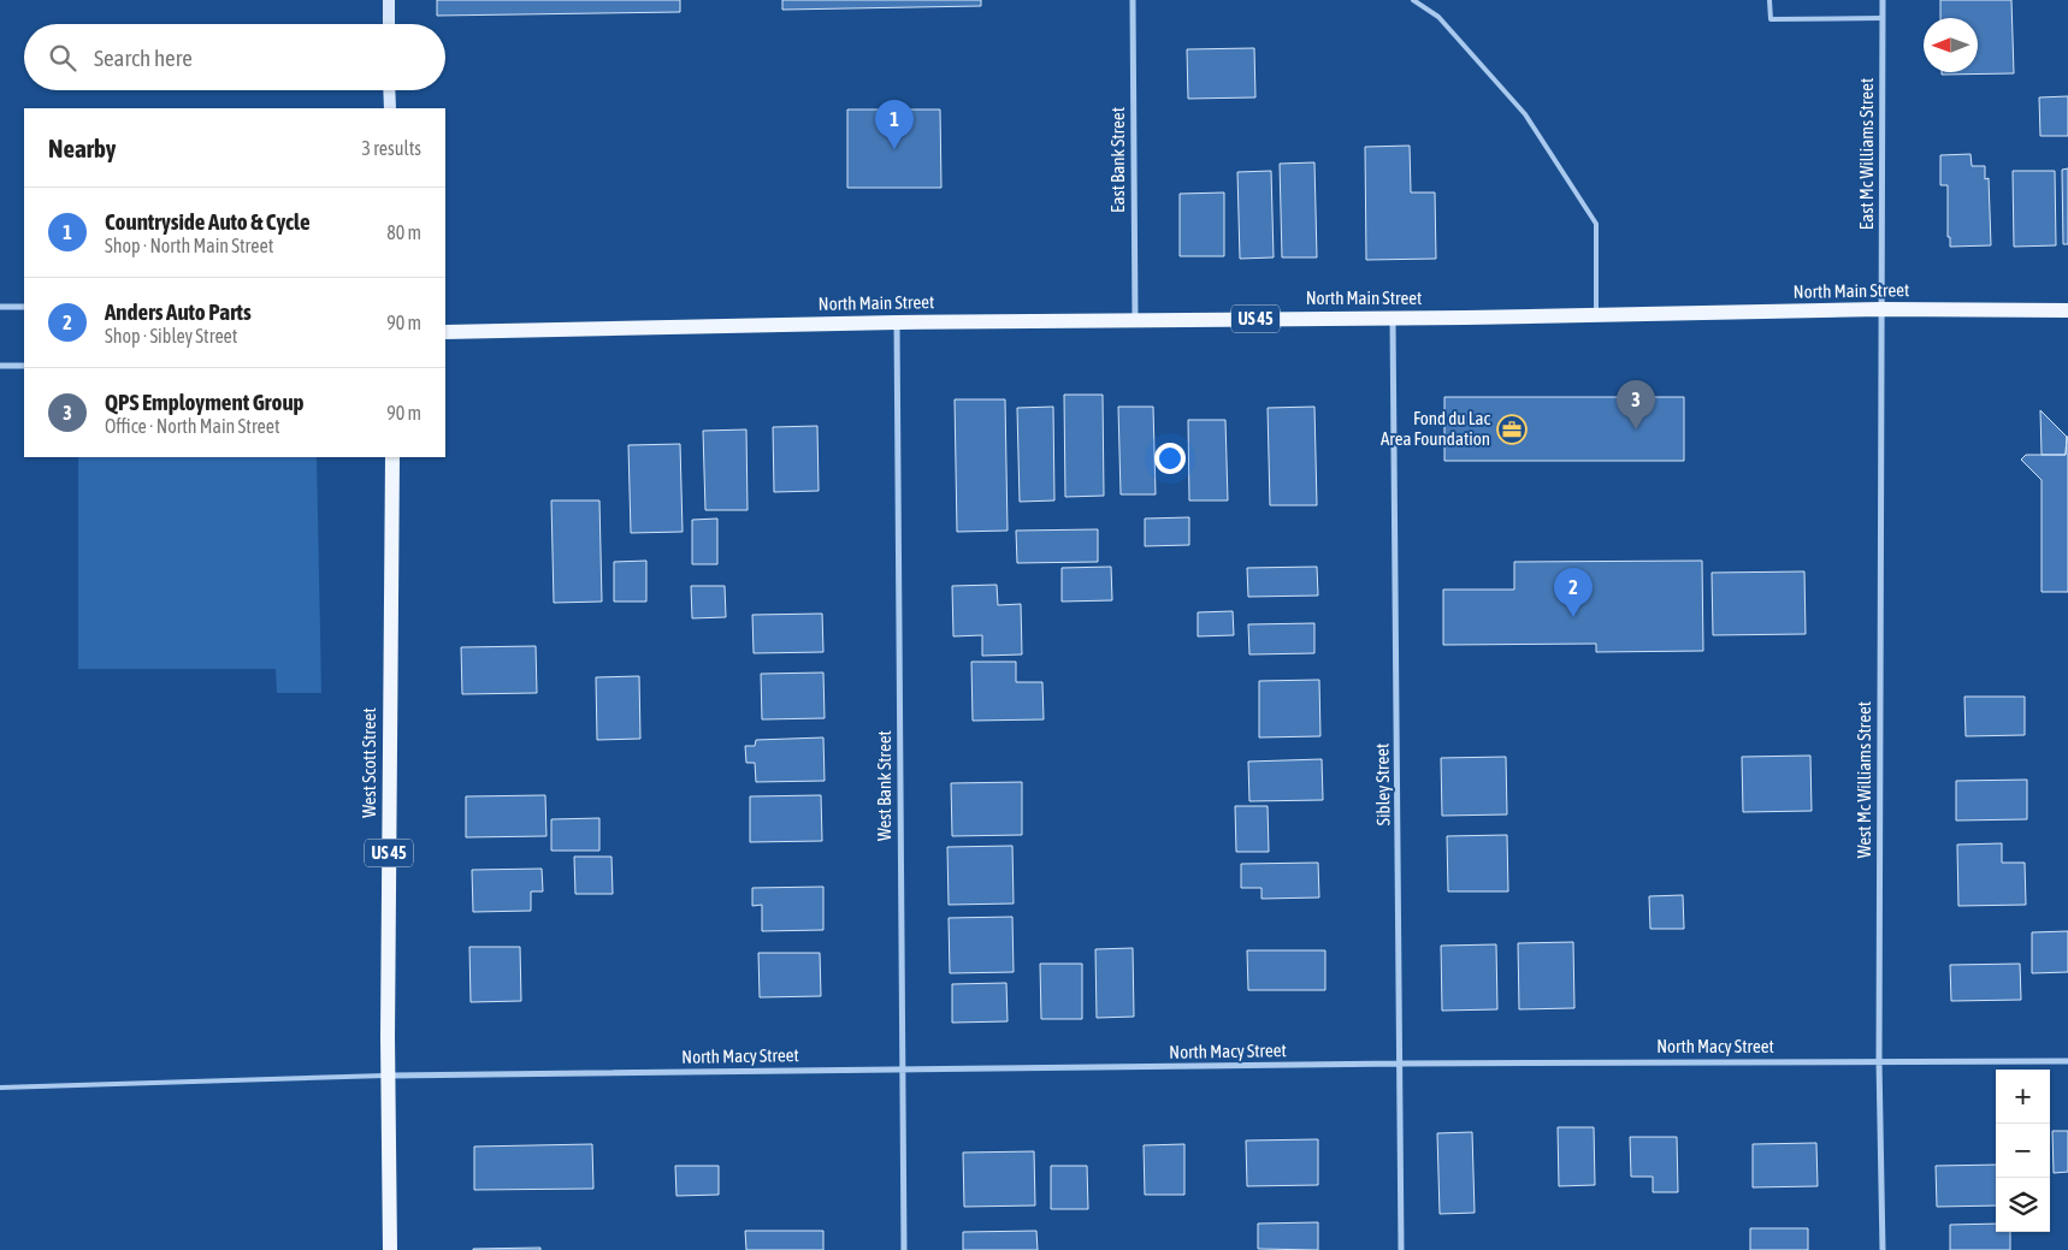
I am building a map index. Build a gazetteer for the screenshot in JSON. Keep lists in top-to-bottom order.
{
  "streets": {
    "main road": ["North Main Street", "US 45", "West Scott Street"],
    "street": [
      "East Mc Williams Street",
      "East Bank Street",
      "West Mc Williams Street",
      "Sibley Street",
      "West Bank Street",
      "North Macy Street"
    ]
  },
  "crossings": [
    ["East Mc Williams Street", "North Main Street"],
    ["East Mc Williams Street", "West Mc Williams Street"],
    ["East Bank Street", "North Main Street"],
    ["North Main Street", "West Mc Williams Street"],
    ["North Main Street", "Sibley Street"],
    ["North Main Street", "West Bank Street"],
    ["West Scott Street", "North Macy Street"],
    ["West Mc Williams Street", "North Macy Street"],
    ["Sibley Street", "North Macy Street"],
    ["West Bank Street", "North Macy Street"]
  ],
  "places": {
    "office": ["Fond du Lac Area Foundation"]
  },
  "north": "left",
  "page": {
    "search": "Search here",
    "pins": ["1", "3", "2"],
    "heading": ["Nearby", "3 results"],
    "list": [
      {
        "mark": "1",
        "name": "Countryside Auto & Cycle",
        "note": "Shop · North Main Street",
        "value": "80 m"
      },
      {
        "mark": "2",
        "name": "Anders Auto Parts",
        "note": "Shop · Sibley Street",
        "value": "90 m"
      },
      {
        "mark": "3",
        "name": "QPS Employment Group",
        "note": "Office · North Main Street",
        "value": "90 m"
      }
    ],
    "map_buttons": ["+", "−"]
  }
}
